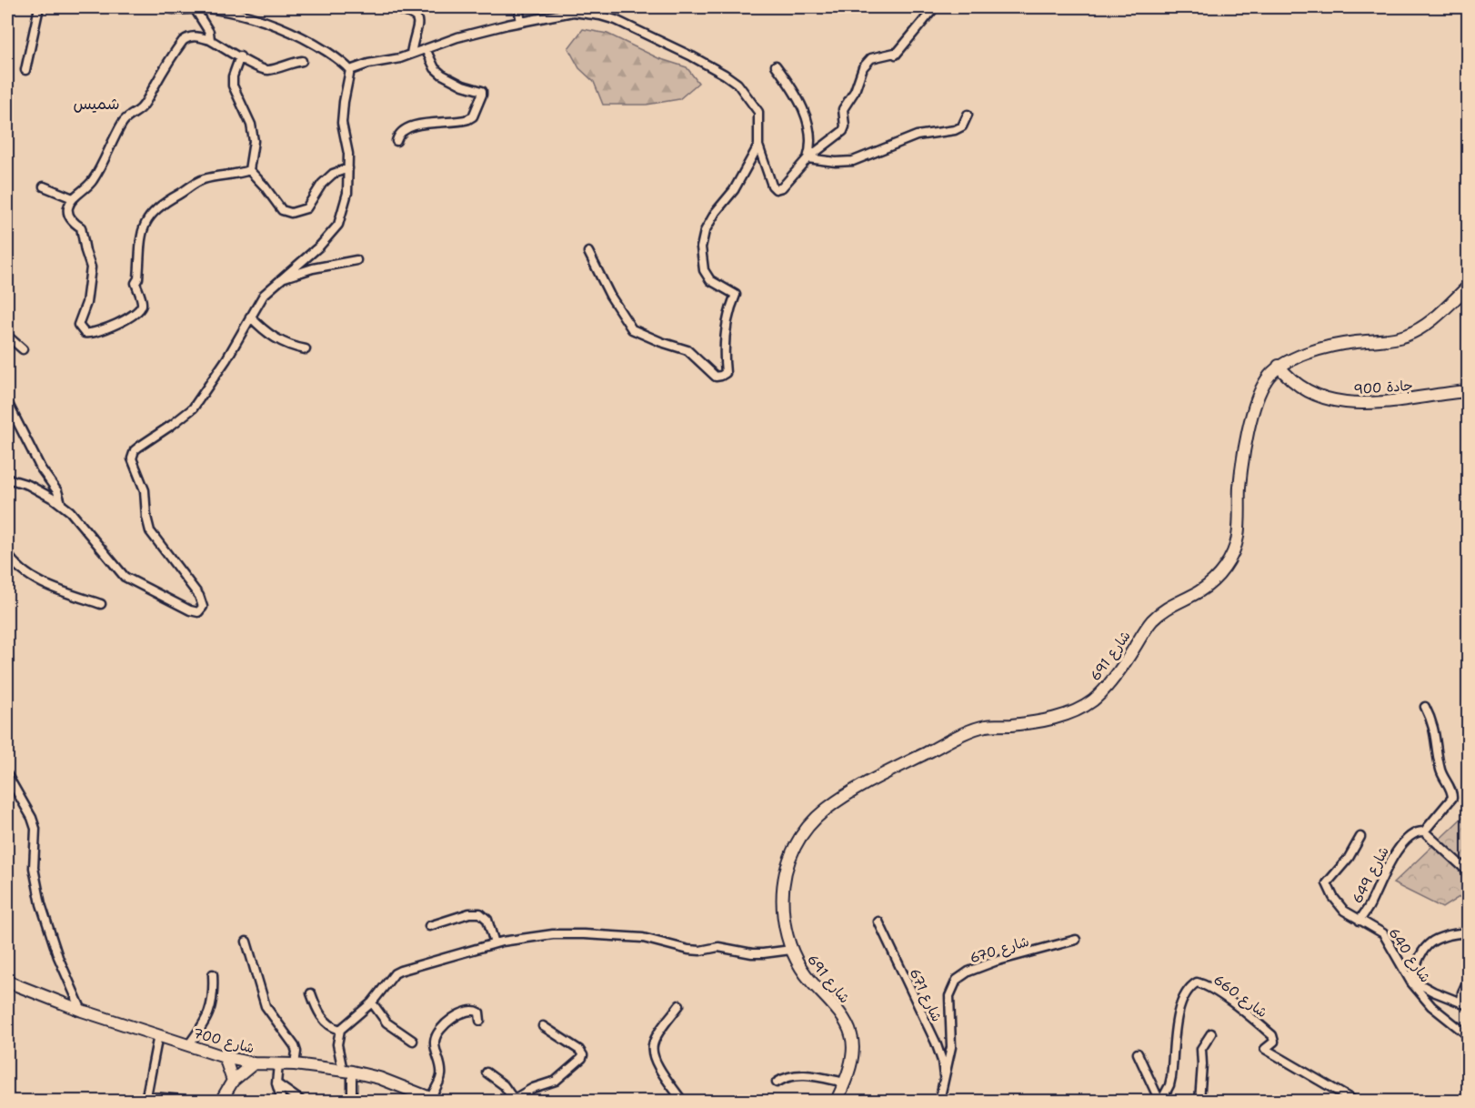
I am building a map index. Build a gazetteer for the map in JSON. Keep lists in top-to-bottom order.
{
  "streets": {
    "main road": ["جادة 900", "شارع 691", "شارع 700"],
    "street": [
      "شارع 649",
      "شارع 670",
      "شارع 640",
      "شارع 671",
      "شارع 660"
    ]
  },
  "crossings": [
    ["جادة 900", "شارع 691"],
    ["شارع 649", "شارع 640"],
    ["شارع 670", "شارع 671"]
  ],
  "districts": ["شميس"]
}
